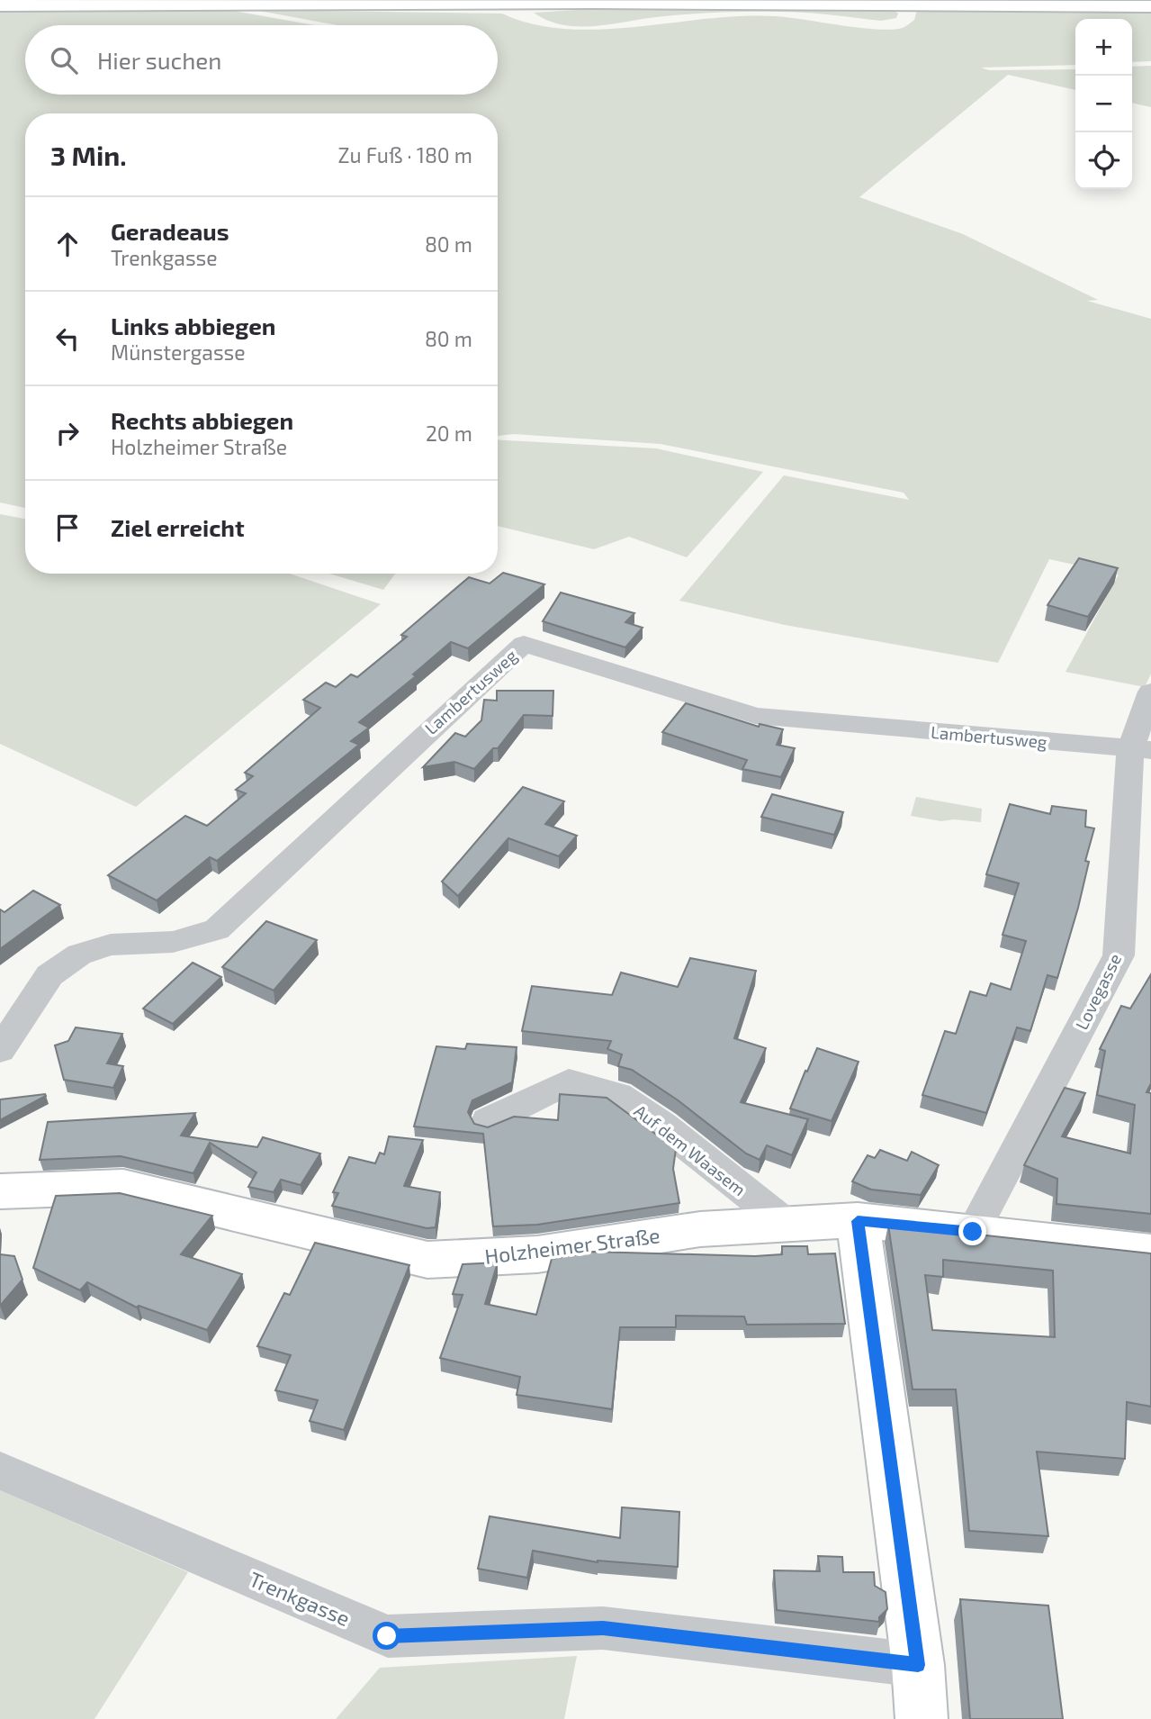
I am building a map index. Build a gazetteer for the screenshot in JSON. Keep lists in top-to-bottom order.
{
  "streets": {
    "main road": ["Holzheimer Straße"],
    "street": [
      "Lambertusweg",
      "Lovegasse",
      "Auf dem Waasem",
      "Trenkgasse"
    ]
  },
  "crossings": [
    ["Lambertusweg", "Lovegasse"],
    ["Lovegasse", "Holzheimer Straße"],
    ["Auf dem Waasem", "Holzheimer Straße"]
  ],
  "page": {
    "map_buttons": ["+", "−"],
    "search": "Hier suchen",
    "heading": ["3 Min.", "Zu Fuß · 180 m"],
    "list": [
      ["Geradeaus", "Trenkgasse", "80 m"],
      ["Links abbiegen", "Münstergasse", "80 m"],
      ["Rechts abbiegen", "Holzheimer Straße", "20 m"],
      "Ziel erreicht"
    ]
  }
}
